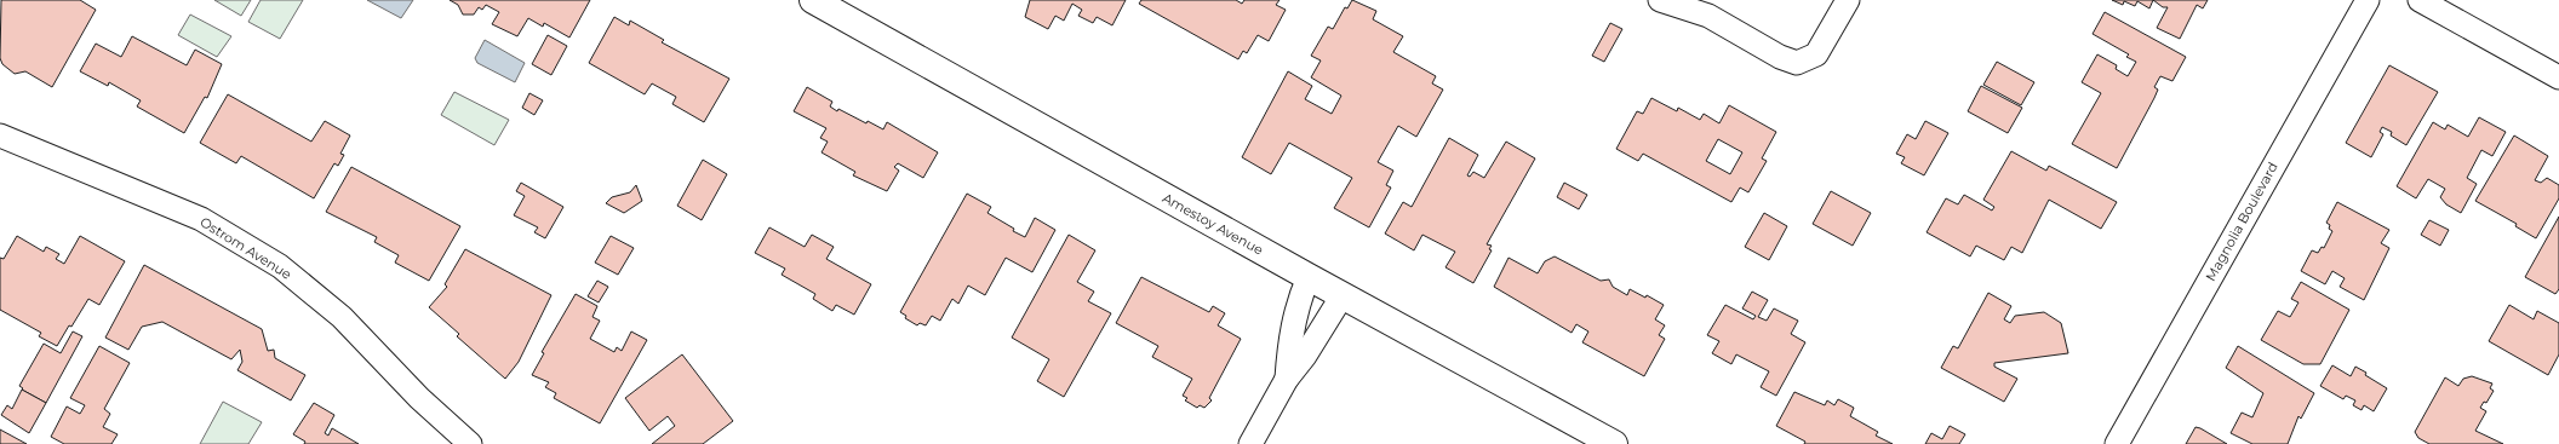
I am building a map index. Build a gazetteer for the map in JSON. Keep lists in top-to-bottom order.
{
  "streets": {
    "street": ["Magnolia Boulevard", "Amestoy Avenue", "Ostrom Avenue"]
  }
}
